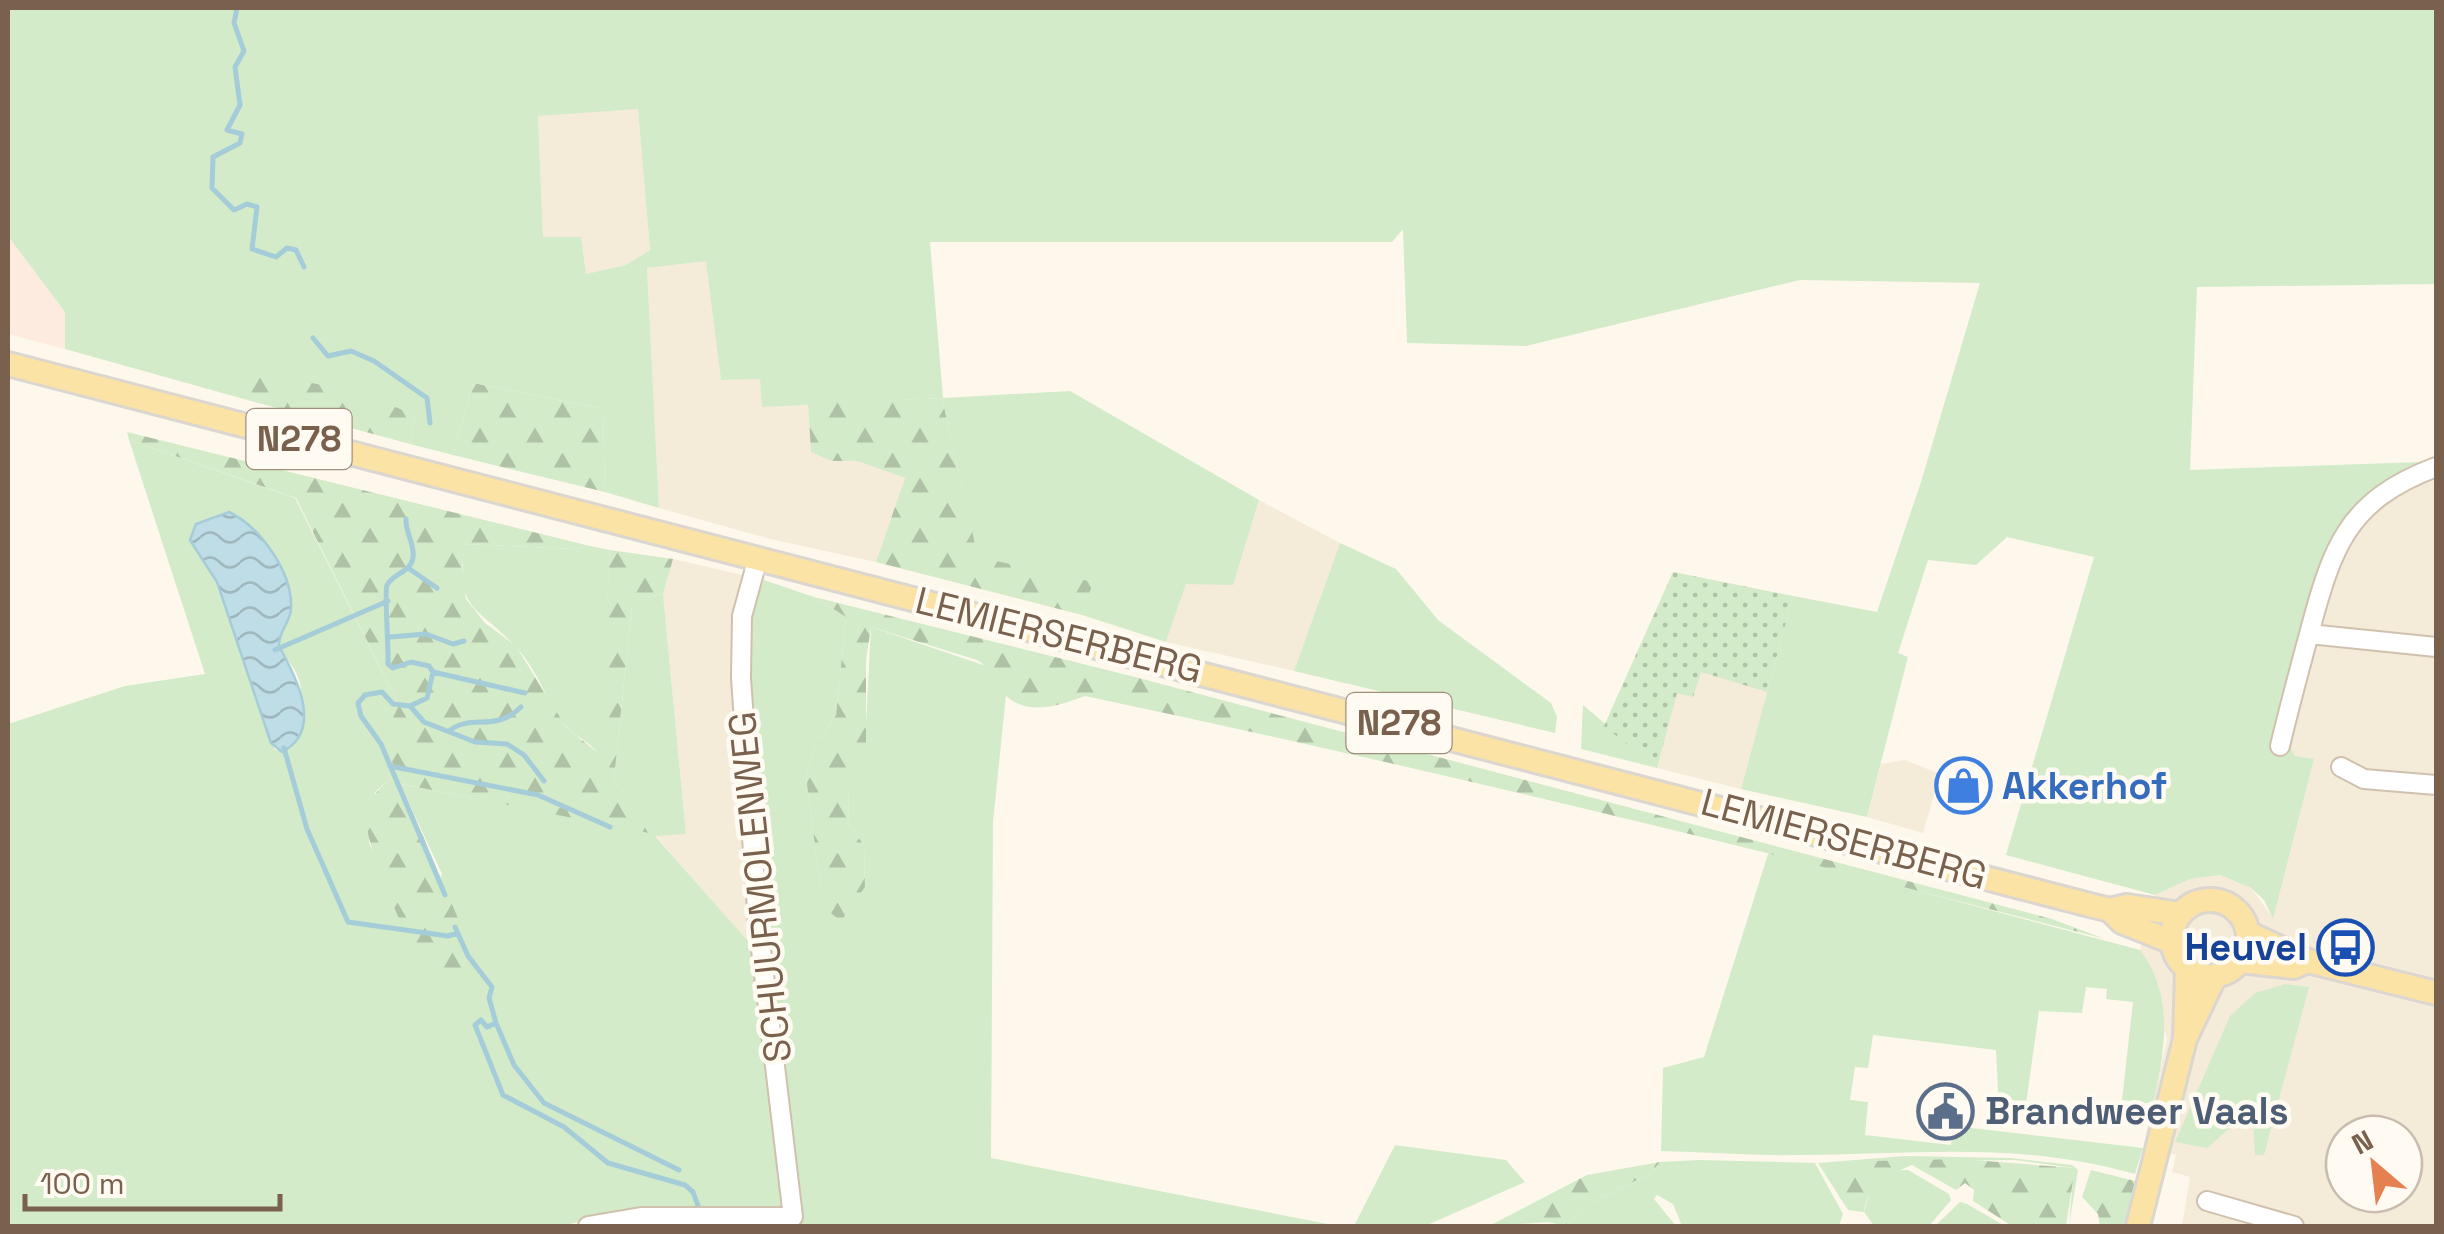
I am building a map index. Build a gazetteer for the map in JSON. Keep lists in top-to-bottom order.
{
  "streets": {
    "main road": ["N278", "LEMIERSERBERG"],
    "street": ["SCHUURMOLENWEG"]
  },
  "crossings": [
    ["N278", "LEMIERSERBERG"],
    ["LEMIERSERBERG", "SCHUURMOLENWEG"]
  ],
  "places": {
    "shop": ["Akkerhof"],
    "bus stop": ["Heuvel"],
    "public building": ["Brandweer Vaals"]
  },
  "scale_bar": "100 m",
  "north": "top left"
}
